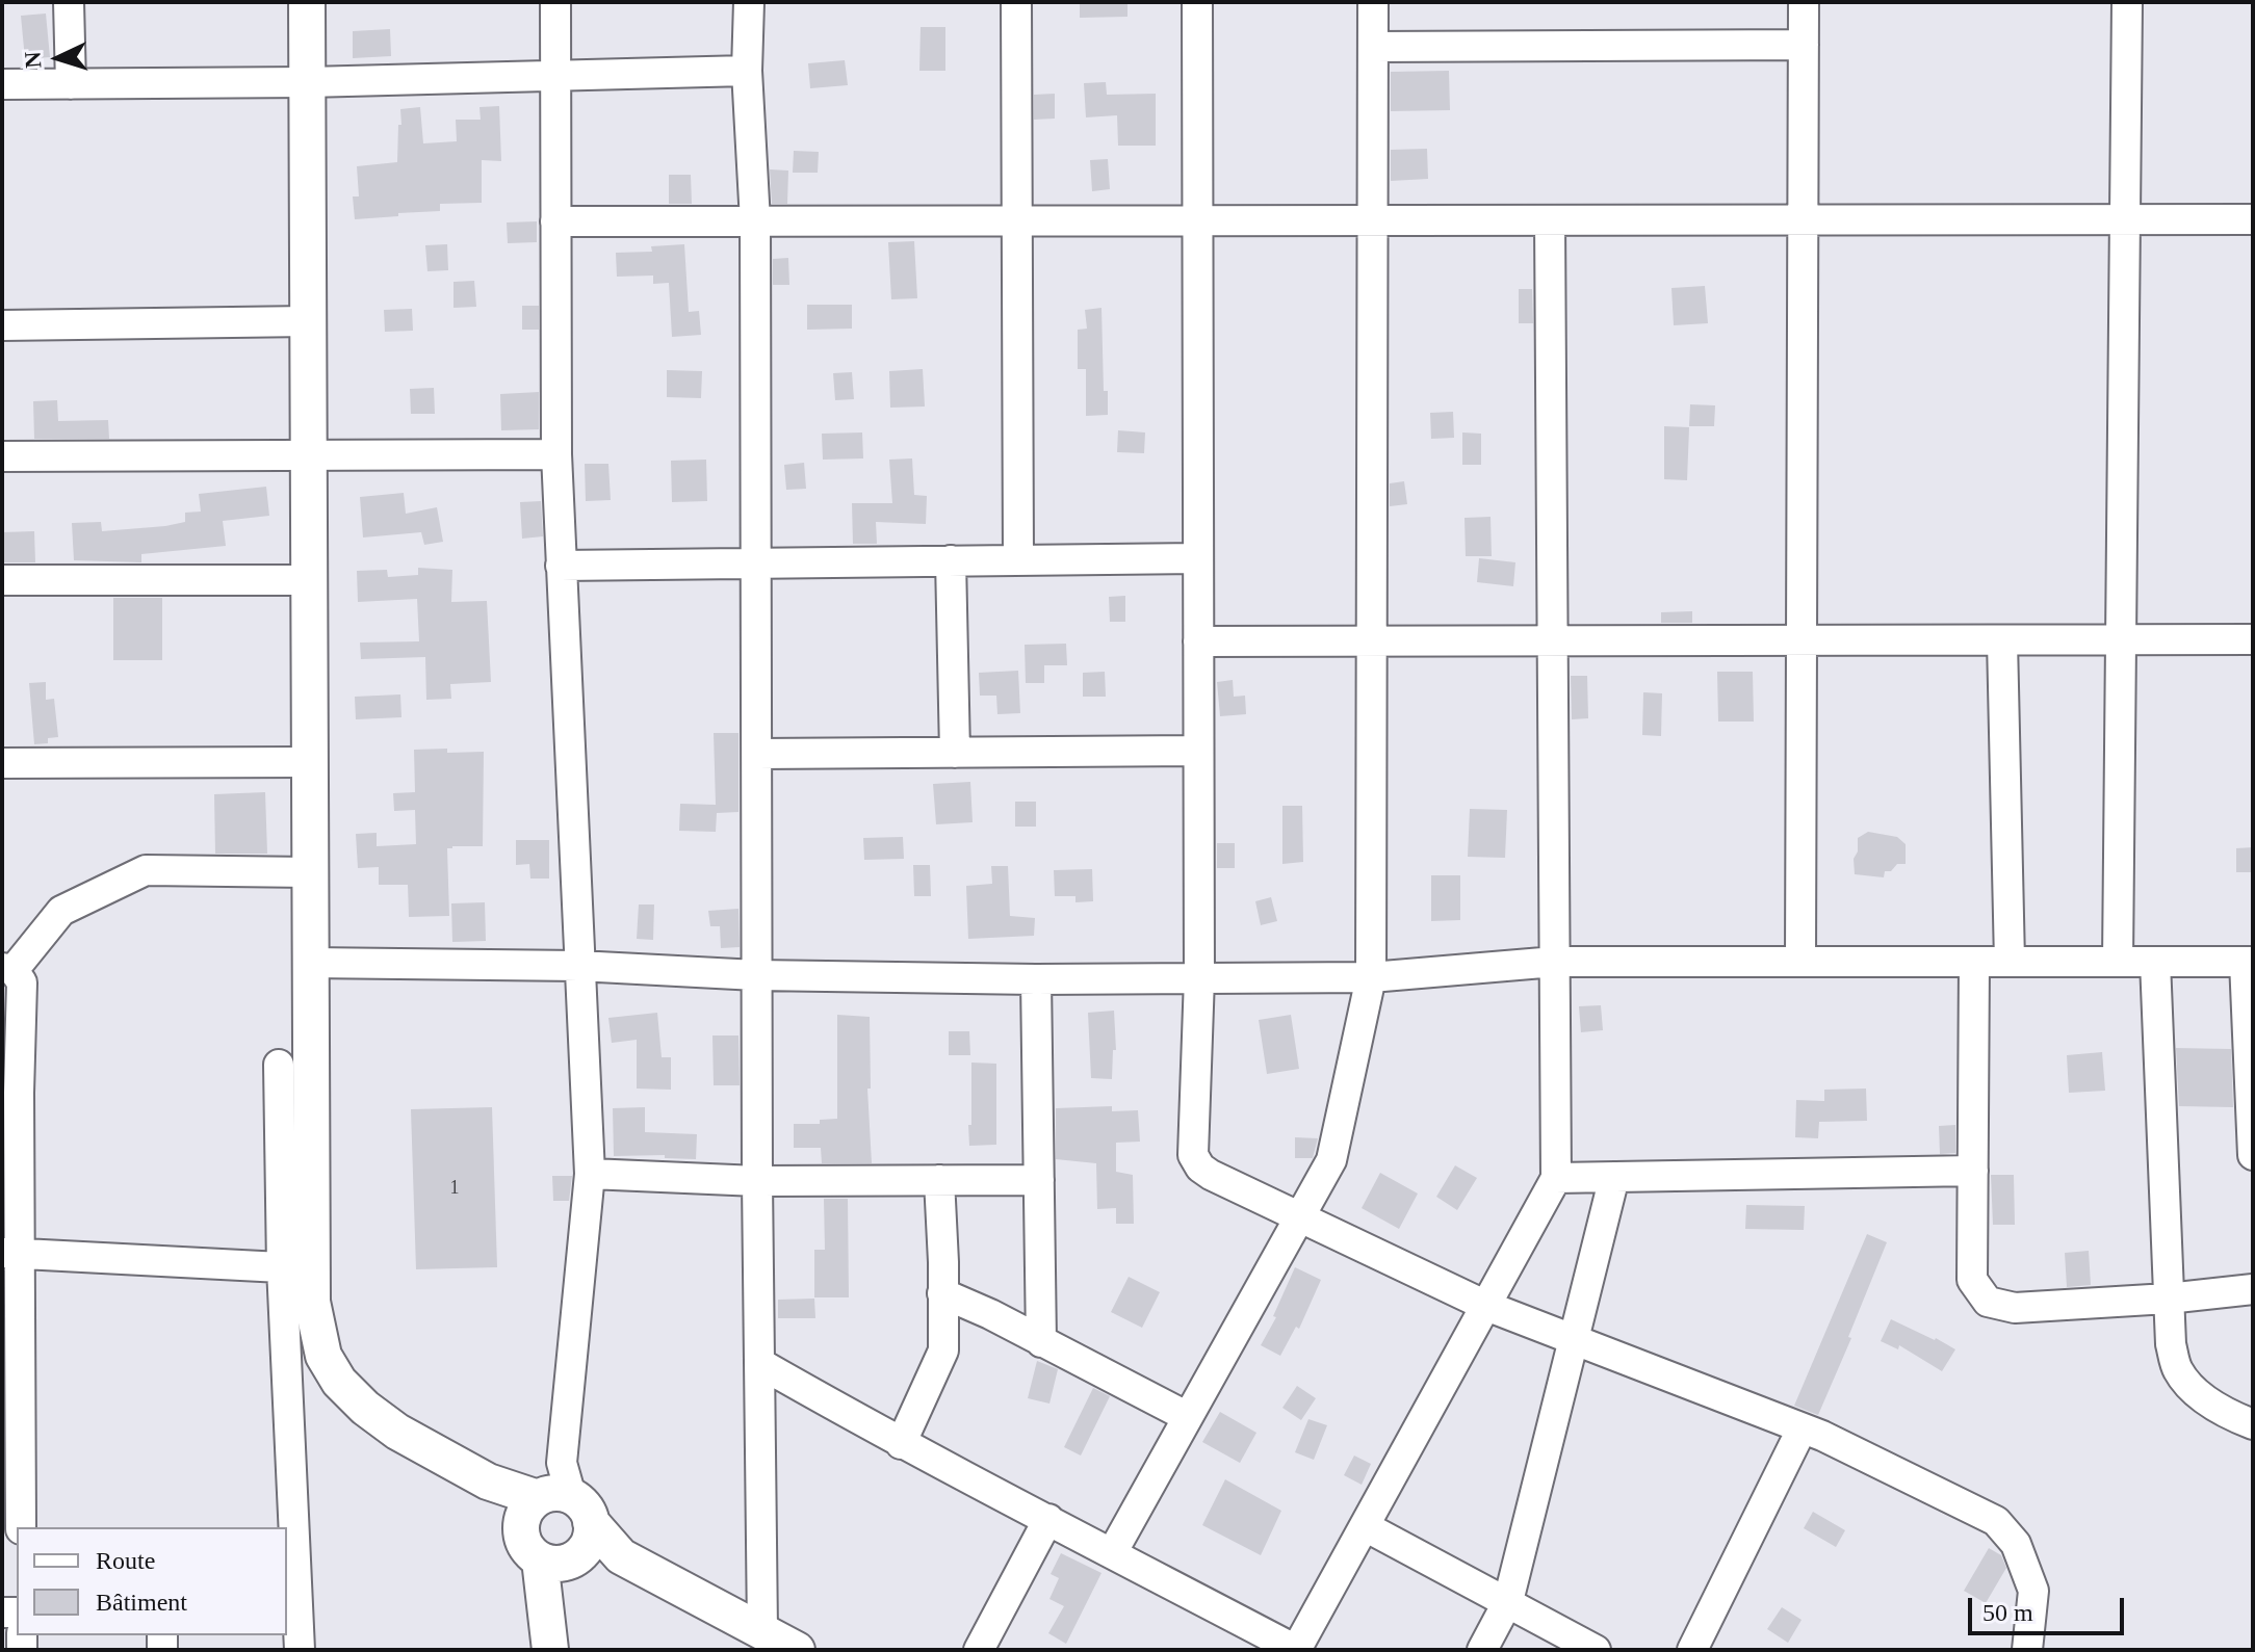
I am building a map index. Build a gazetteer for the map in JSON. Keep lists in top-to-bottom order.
{
  "house_numbers": ["1"],
  "legend": ["Route", "Bâtiment"],
  "scale_bar": "50 m",
  "north": "left"
}
